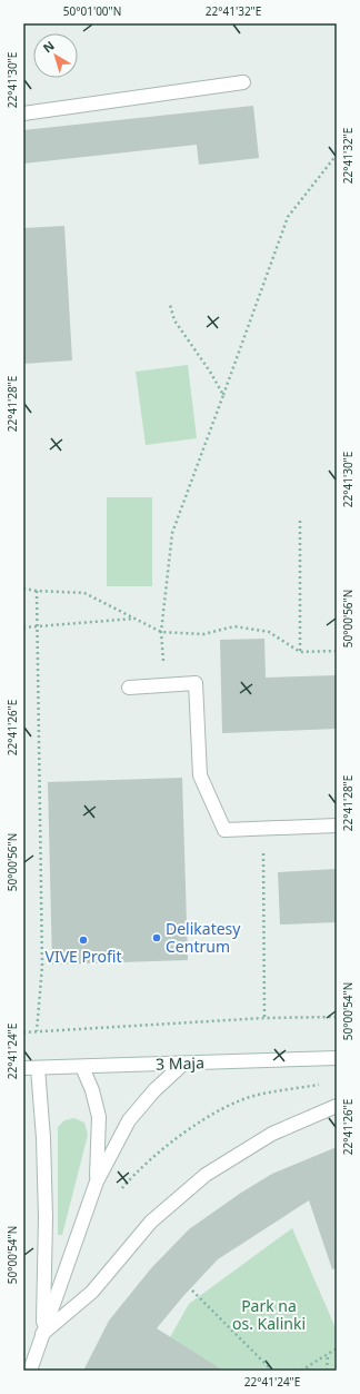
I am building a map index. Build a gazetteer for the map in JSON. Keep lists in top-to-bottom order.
{
  "streets": {
    "street": ["3 Maja"]
  },
  "parks": ["Park na os. Kalinki"],
  "places": ["Delikatesy Centrum", "VIVE Profit"],
  "north": "top left",
  "coordinates": [
    "50°01'00\"N",
    "22°41'32\"E",
    "22°41'30\"E",
    "22°41'28\"E",
    "50°00'56\"N",
    "22°41'26\"E",
    "50°00'54\"N",
    "22°41'24\"E"
  ]
}
